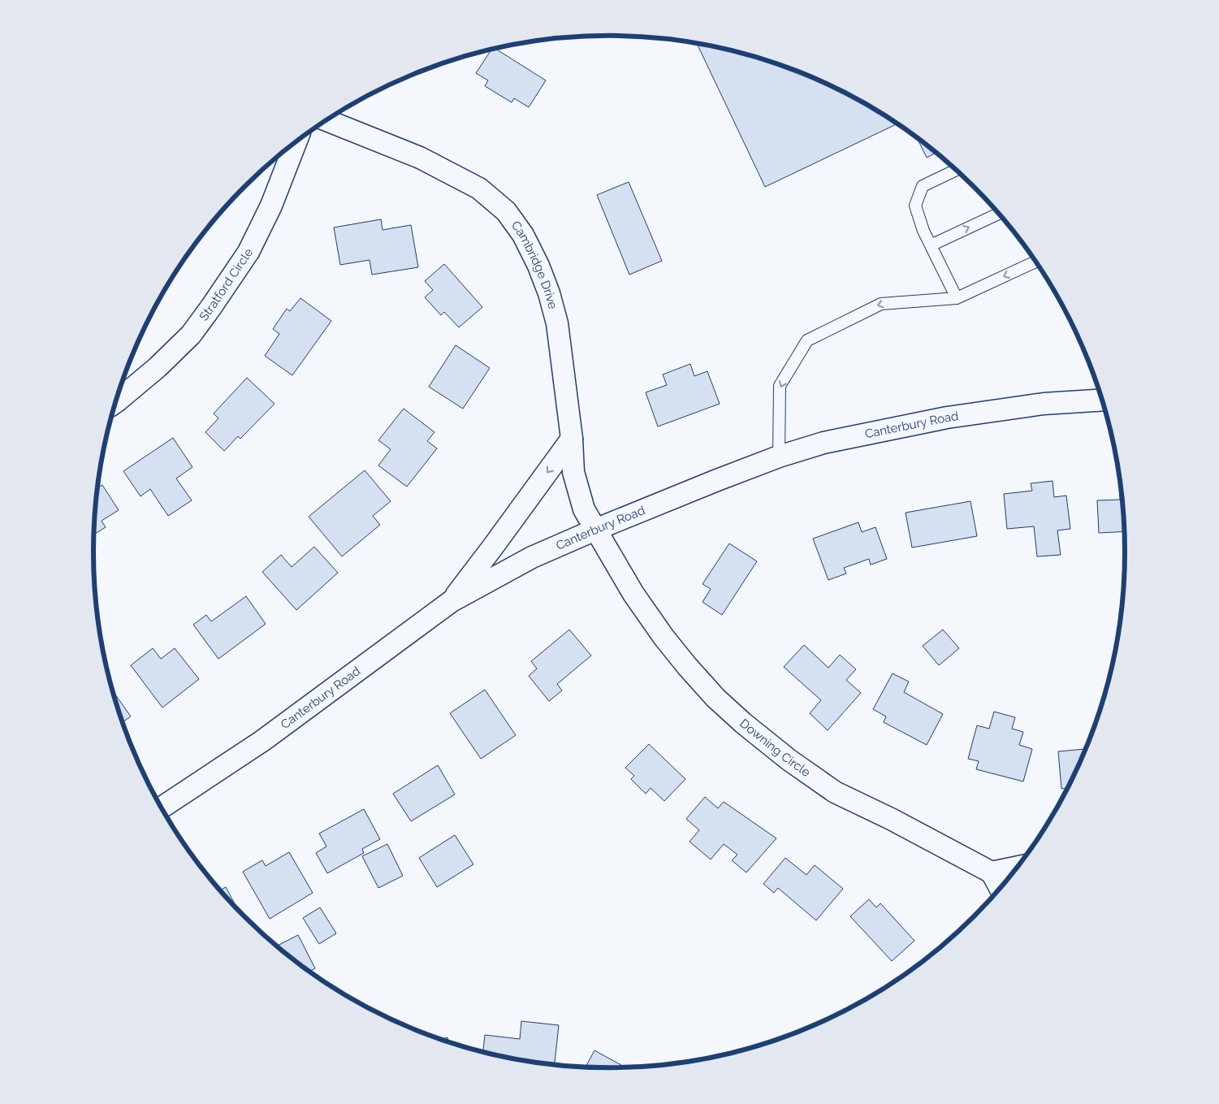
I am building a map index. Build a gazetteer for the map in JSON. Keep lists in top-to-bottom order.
{
  "streets": {
    "street": [
      "Cambridge Drive",
      "Stratford Circle",
      "Canterbury Road",
      "Downing Circle"
    ]
  },
  "crossings": [
    ["Cambridge Drive", "Canterbury Road"],
    ["Cambridge Drive", "Downing Circle"],
    ["Canterbury Road", "Downing Circle"]
  ]
}
